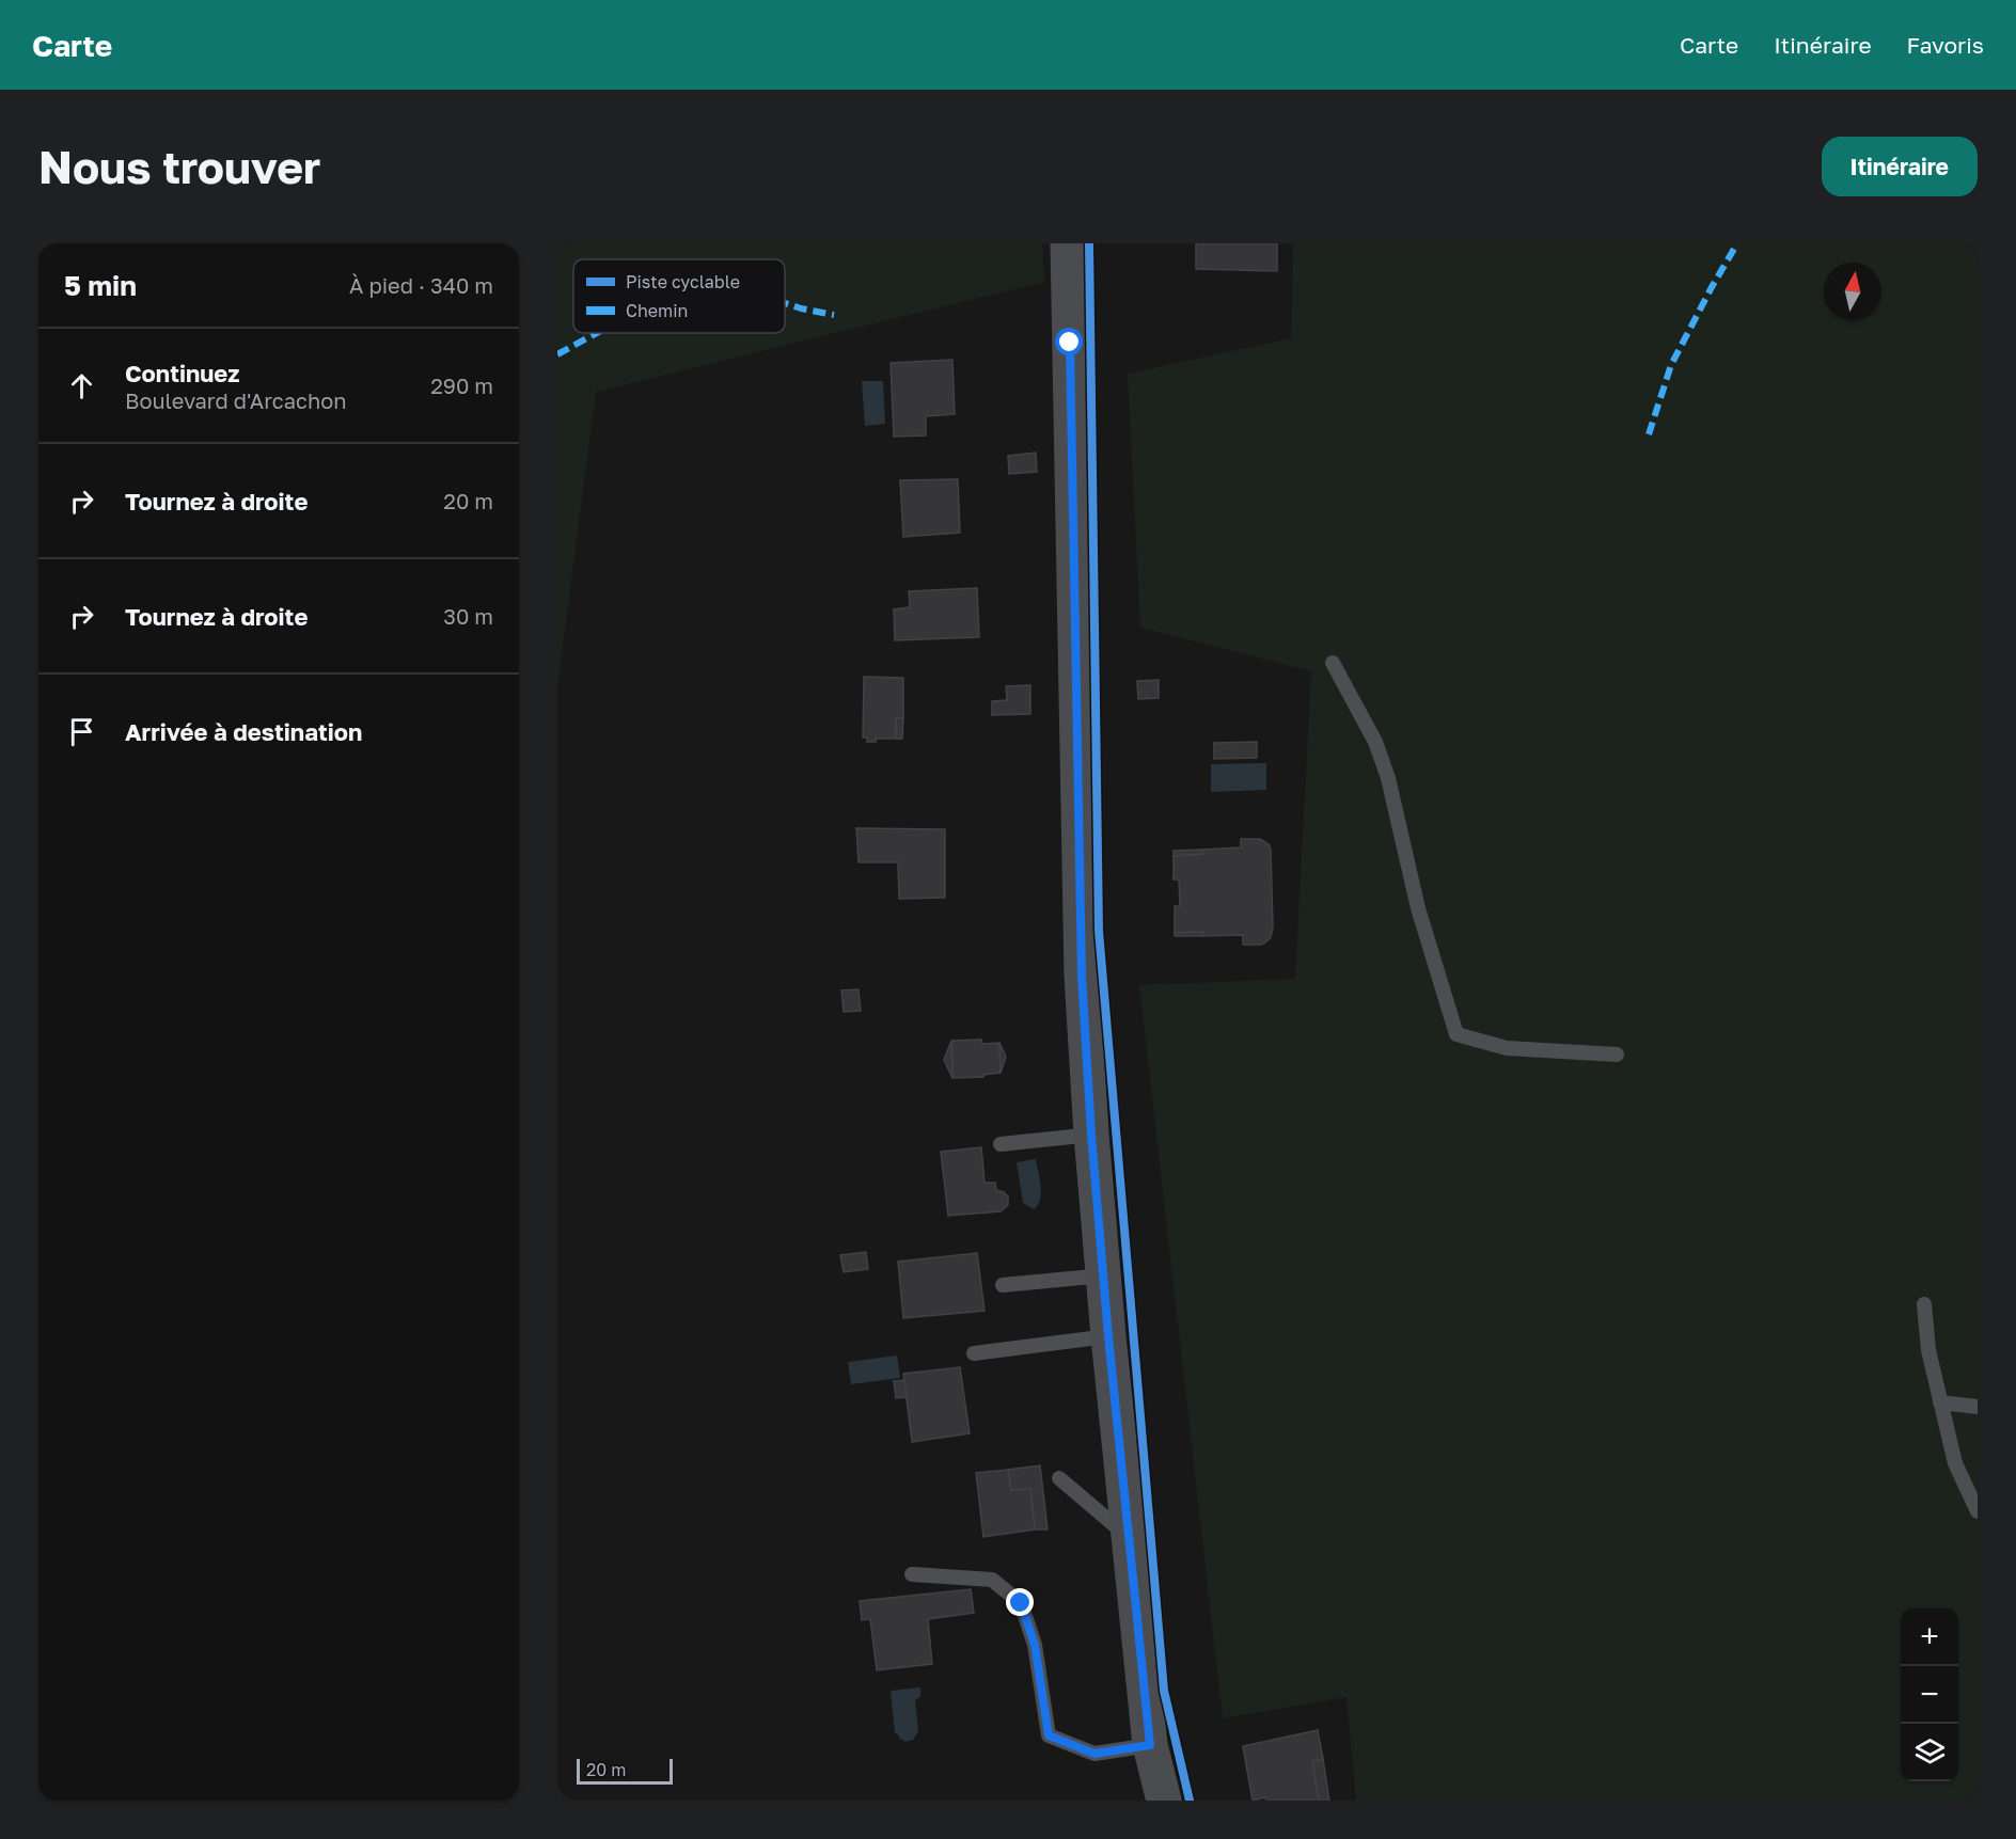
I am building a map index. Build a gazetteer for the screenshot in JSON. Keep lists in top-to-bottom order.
{
  "legend": ["Piste cyclable", "Chemin"],
  "scale_bar": "20 m",
  "north": "top",
  "page": {
    "header": "Carte",
    "nav": ["Carte", "Itinéraire", "Favoris"],
    "buttons": "Itinéraire",
    "title": "Nous trouver",
    "heading": ["5 min", "À pied · 340 m"],
    "list": [
      ["Continuez", "Boulevard d'Arcachon", "290 m"],
      ["Tournez à droite", "20 m"],
      ["Tournez à droite", "30 m"],
      "Arrivée à destination"
    ],
    "map_buttons": ["+", "−"],
    "scale": "20 m"
  }
}
